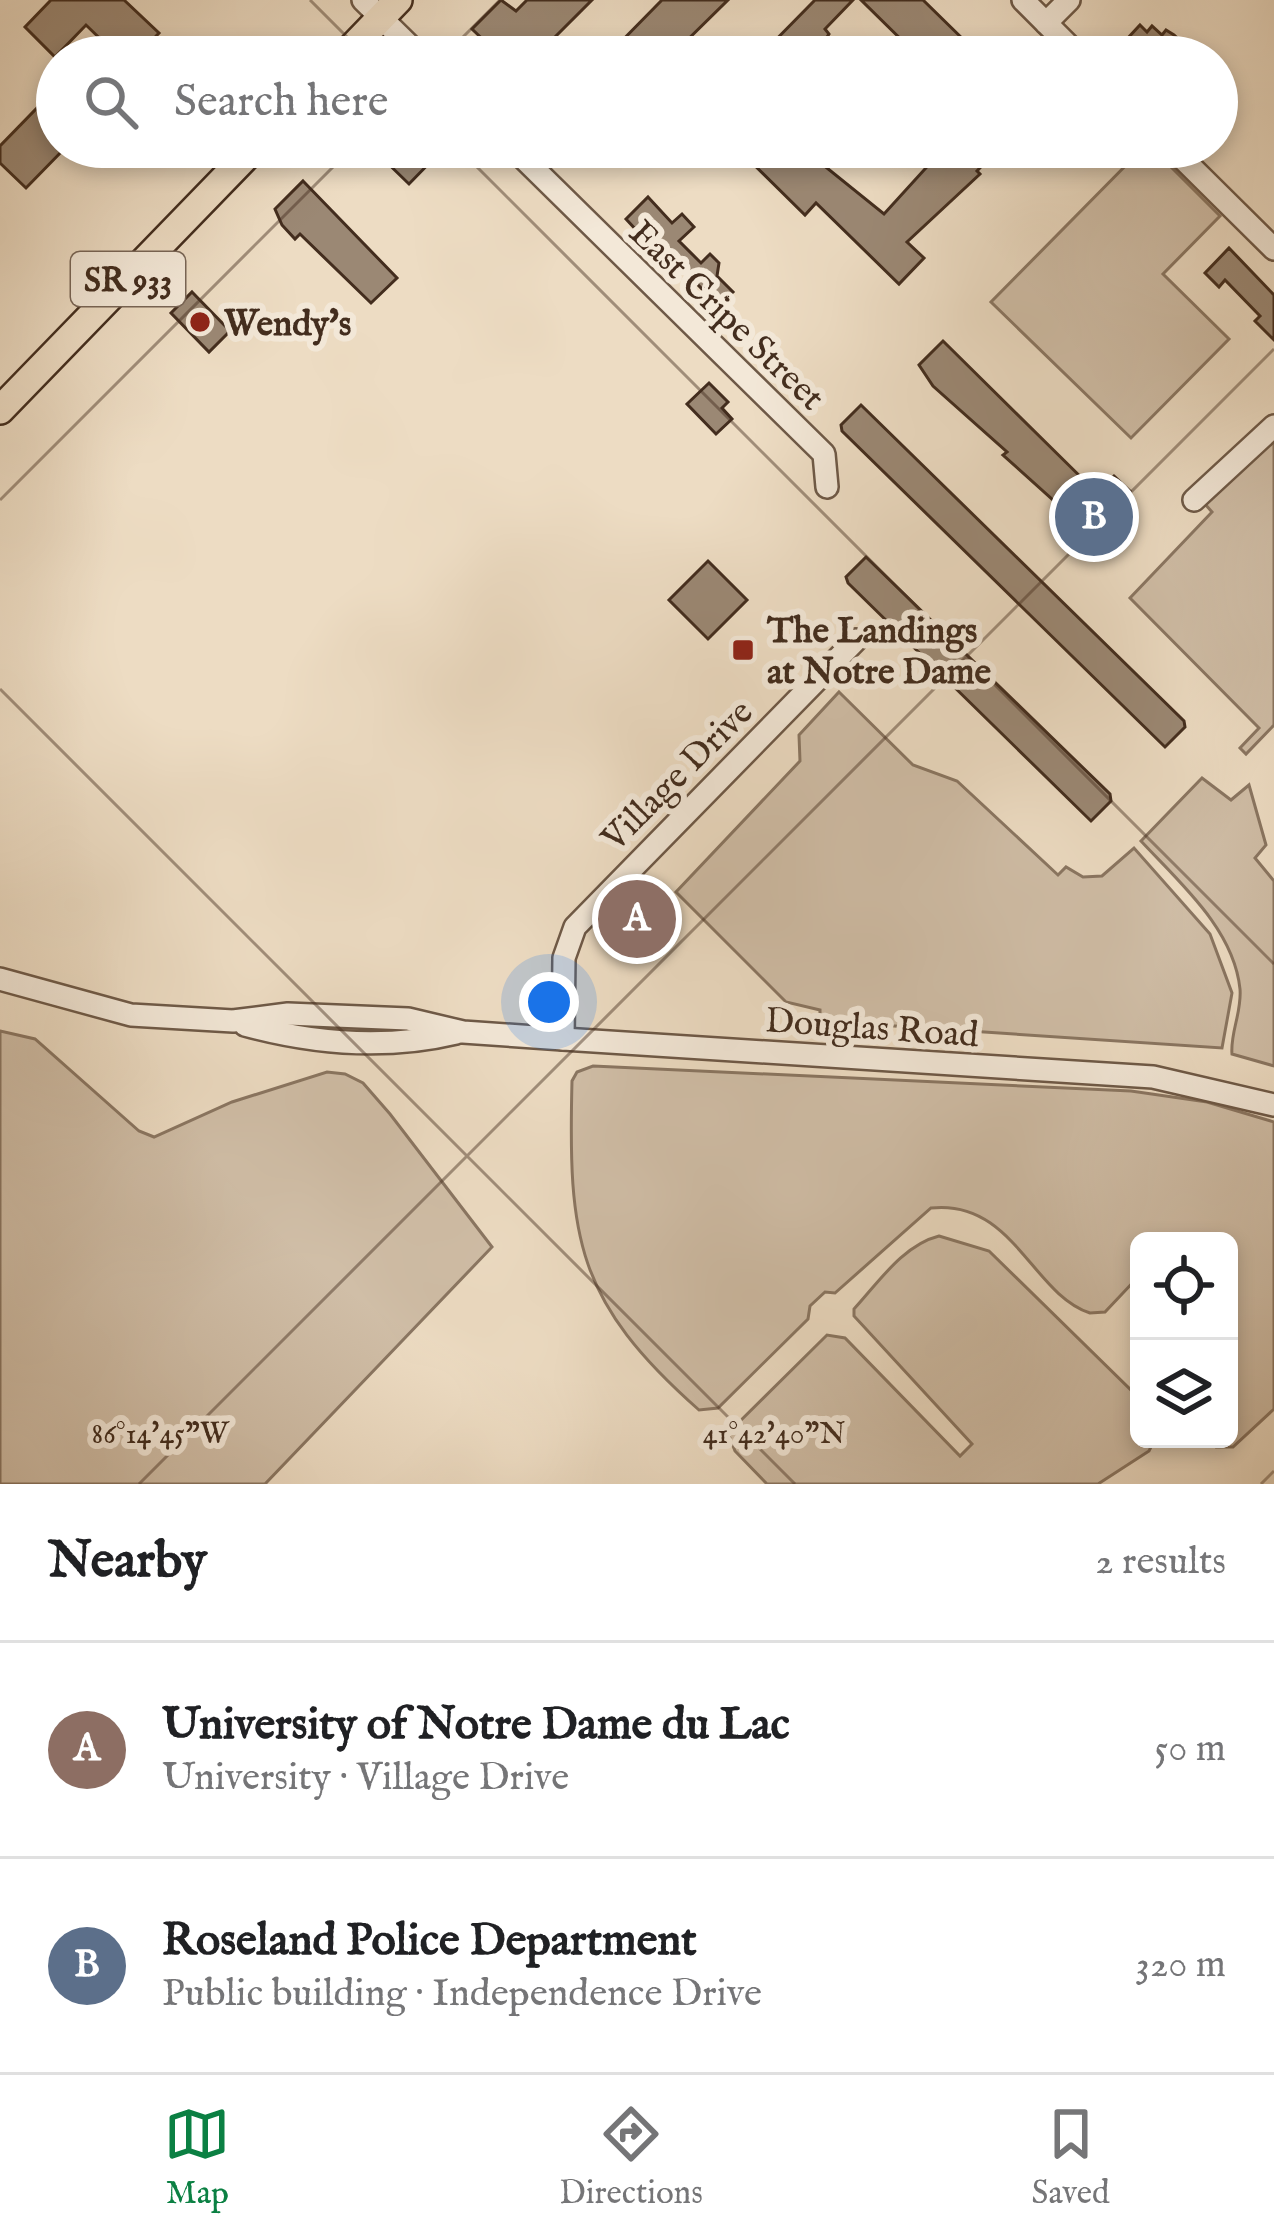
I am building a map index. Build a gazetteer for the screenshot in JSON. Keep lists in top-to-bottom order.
{
  "streets": {
    "main road": ["SR 933"],
    "street": ["East Cripe Street", "Village Drive", "Douglas Road"]
  },
  "crossings": [
    ["Village Drive", "Douglas Road"]
  ],
  "places": {
    "other": ["Wendy's"],
    "transit": ["The Landings at Notre Dame"]
  },
  "page": {
    "search": "Search here",
    "pins": ["B", "A"],
    "heading": ["Nearby", "2 results"],
    "list": [
      {
        "mark": "A",
        "name": "University of Notre Dame du Lac",
        "note": "University · Village Drive",
        "value": "50 m"
      },
      {
        "mark": "B",
        "name": "Roseland Police Department",
        "note": "Public building · Independence Drive",
        "value": "320 m"
      }
    ],
    "nav": ["Map", "Directions", "Saved"]
  },
  "coordinates": ["86°14'45\"W", "41°42'40\"N"]
}
